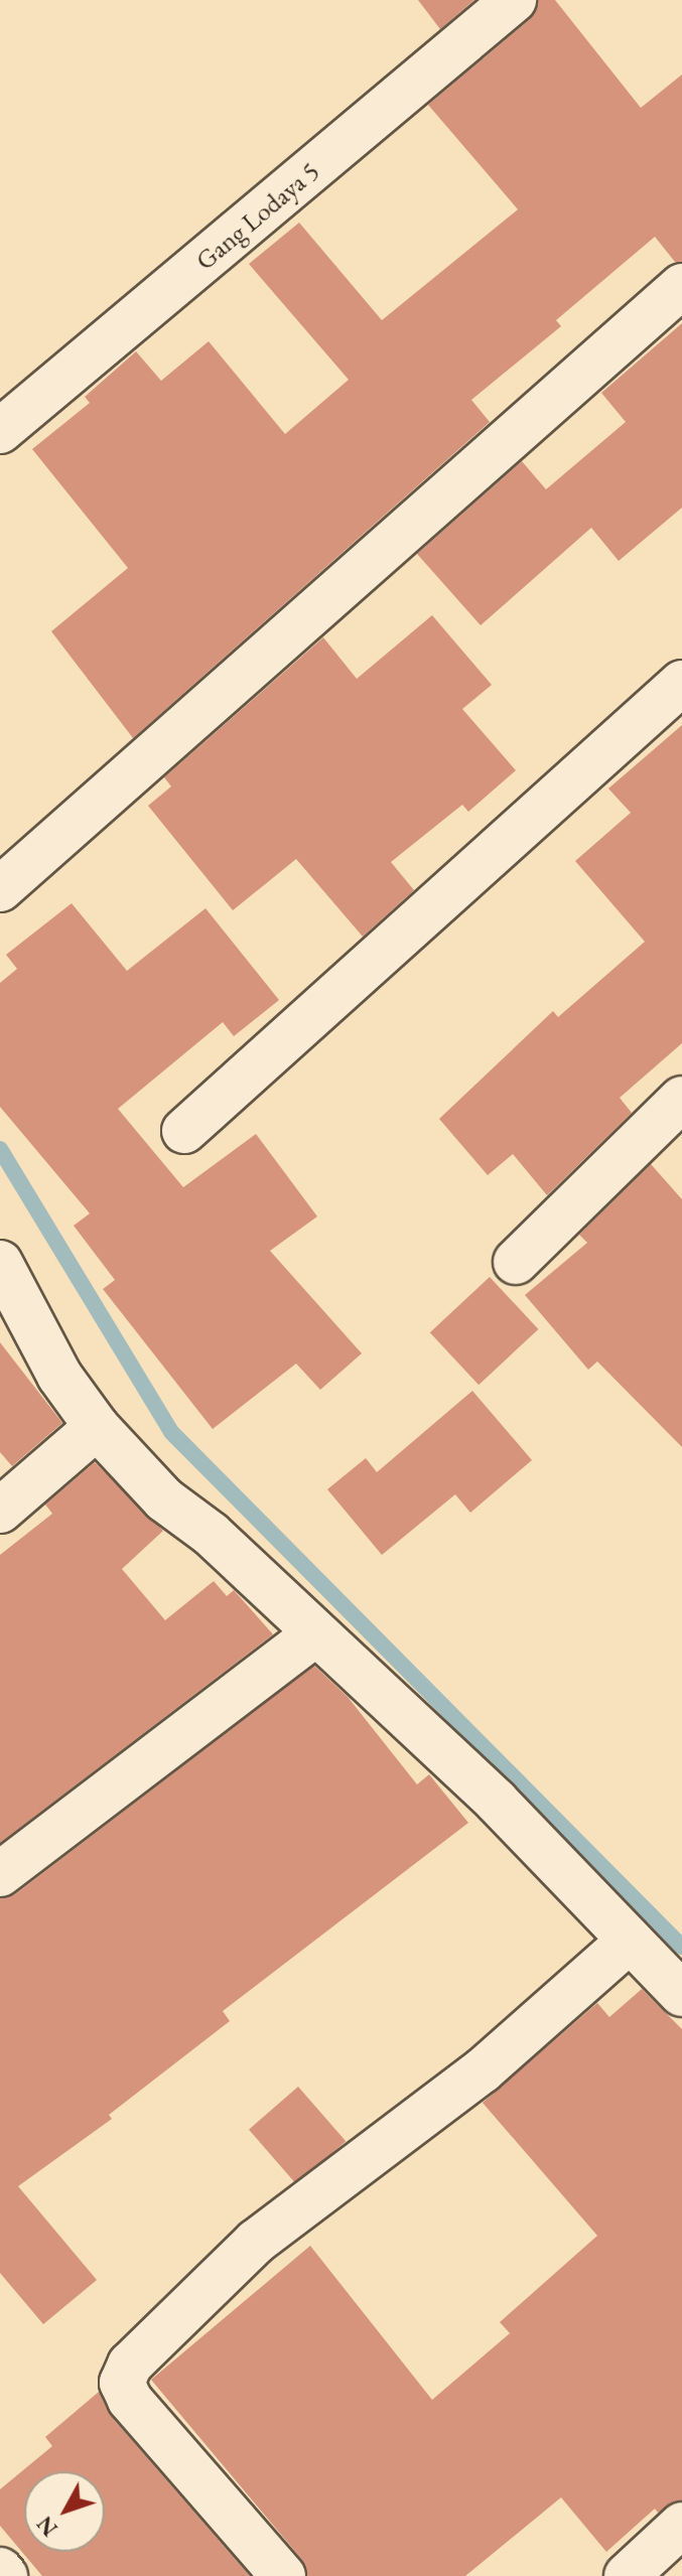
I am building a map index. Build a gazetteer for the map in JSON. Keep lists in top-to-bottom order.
{
  "streets": {
    "street": ["Gang Lodaya 5"]
  },
  "north": "bottom left"
}
